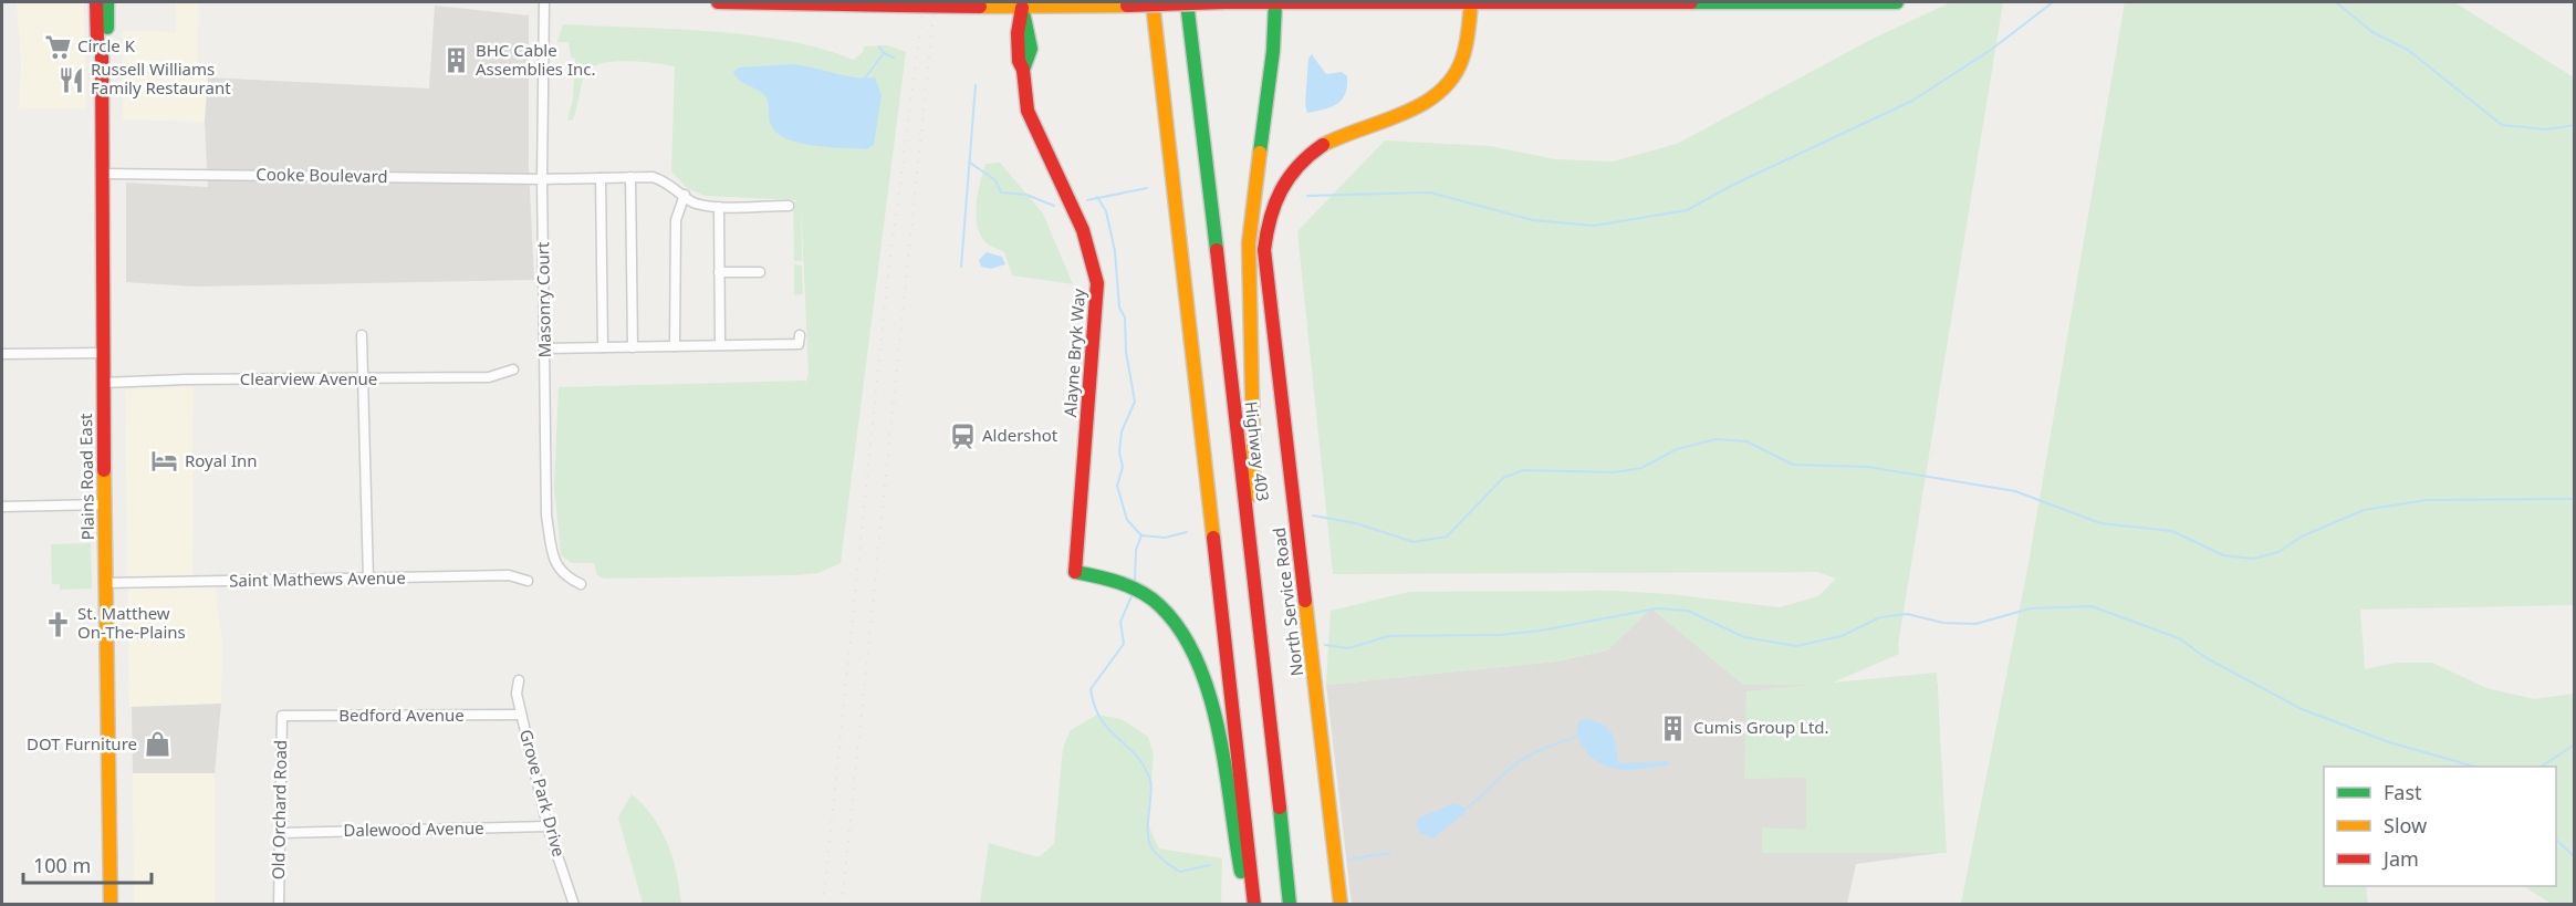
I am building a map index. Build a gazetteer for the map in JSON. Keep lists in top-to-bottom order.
{
  "streets": {
    "main road": [
      "Alayne Bryk Way",
      "Highway 403",
      "Plains Road East",
      "North Service Road"
    ],
    "street": [
      "Cooke Boulevard",
      "Masonry Court",
      "Clearview Avenue",
      "Saint Mathews Avenue",
      "Bedford Avenue",
      "Grove Park Drive",
      "Old Orchard Road",
      "Dalewood Avenue"
    ]
  },
  "crossings": [
    ["Cooke Boulevard", "Masonry Court"],
    ["Cooke Boulevard", "Plains Road East"],
    ["Clearview Avenue", "Plains Road East"],
    ["Plains Road East", "Saint Mathews Avenue"],
    ["Bedford Avenue", "Grove Park Drive"],
    ["Bedford Avenue", "Old Orchard Road"],
    ["Grove Park Drive", "Dalewood Avenue"],
    ["Old Orchard Road", "Dalewood Avenue"]
  ],
  "places": {
    "supermarket": ["Circle K"],
    "building": ["BHC Cable Assemblies Inc.", "Cumis Group Ltd."],
    "restaurant": ["Russell Williams Family Restaurant"],
    "station": ["Aldershot"],
    "hotel": ["Royal Inn"],
    "church": ["St. Matthew On-The-Plains"],
    "shop": ["DOT Furniture"]
  },
  "legend": ["Fast", "Slow", "Jam"],
  "scale_bar": "100 m"
}
